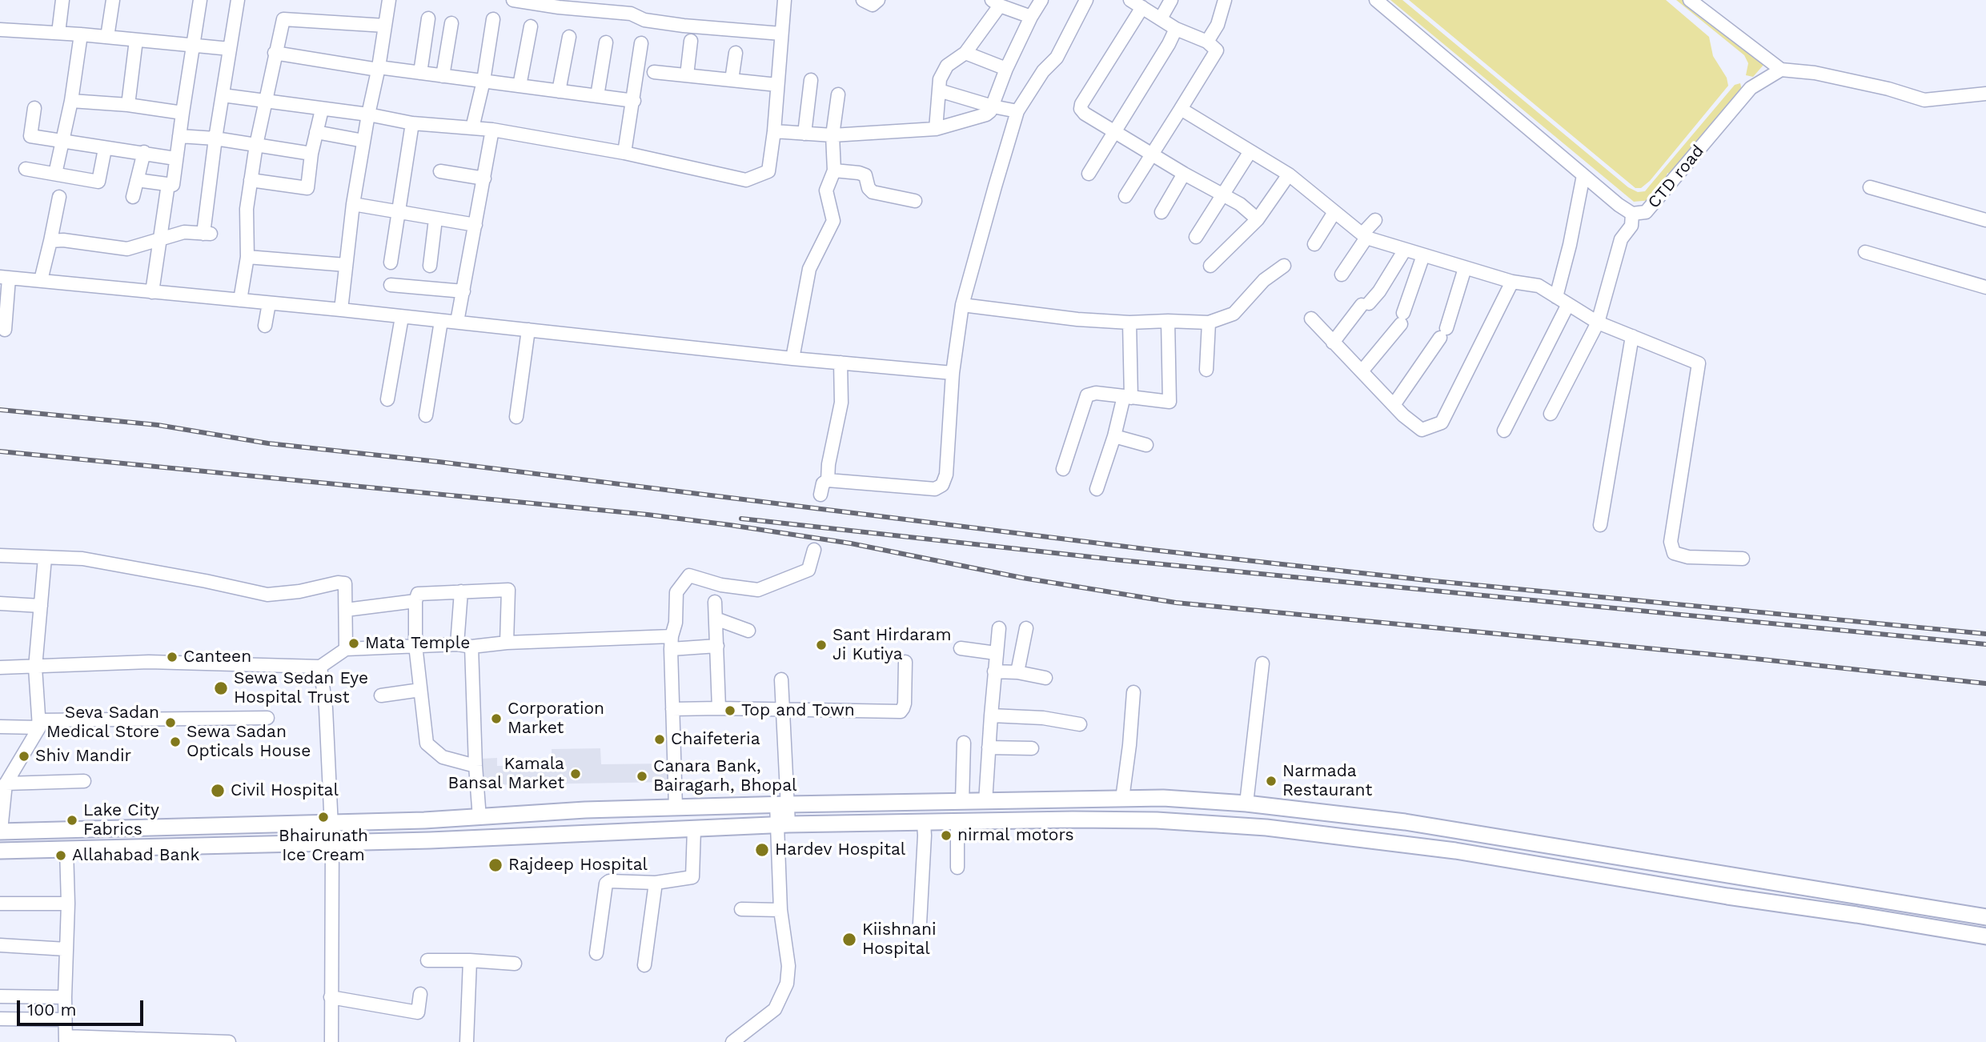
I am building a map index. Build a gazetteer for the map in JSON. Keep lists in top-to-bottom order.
{
  "streets": {
    "street": ["CTD road"]
  },
  "places": [
    "Mata Temple",
    "Sant Hirdaram Ji Kutiya",
    "Canteen",
    "Sewa Sedan Eye Hospital Trust",
    "Top and Town",
    "Corporation Market",
    "Seva Sadan Medical Store",
    "Chaifeteria",
    "Sewa Sadan Opticals House",
    "Shiv Mandir",
    "Kamala Bansal Market",
    "Canara Bank, Bairagarh, Bhopal",
    "Narmada Restaurant",
    "Civil Hospital",
    "Bhairunath Ice Cream",
    "Lake City Fabrics",
    "nirmal motors",
    "Hardev Hospital",
    "Allahabad Bank",
    "Rajdeep Hospital",
    "Kiishnani Hospital"
  ],
  "scale_bar": "100 m"
}
